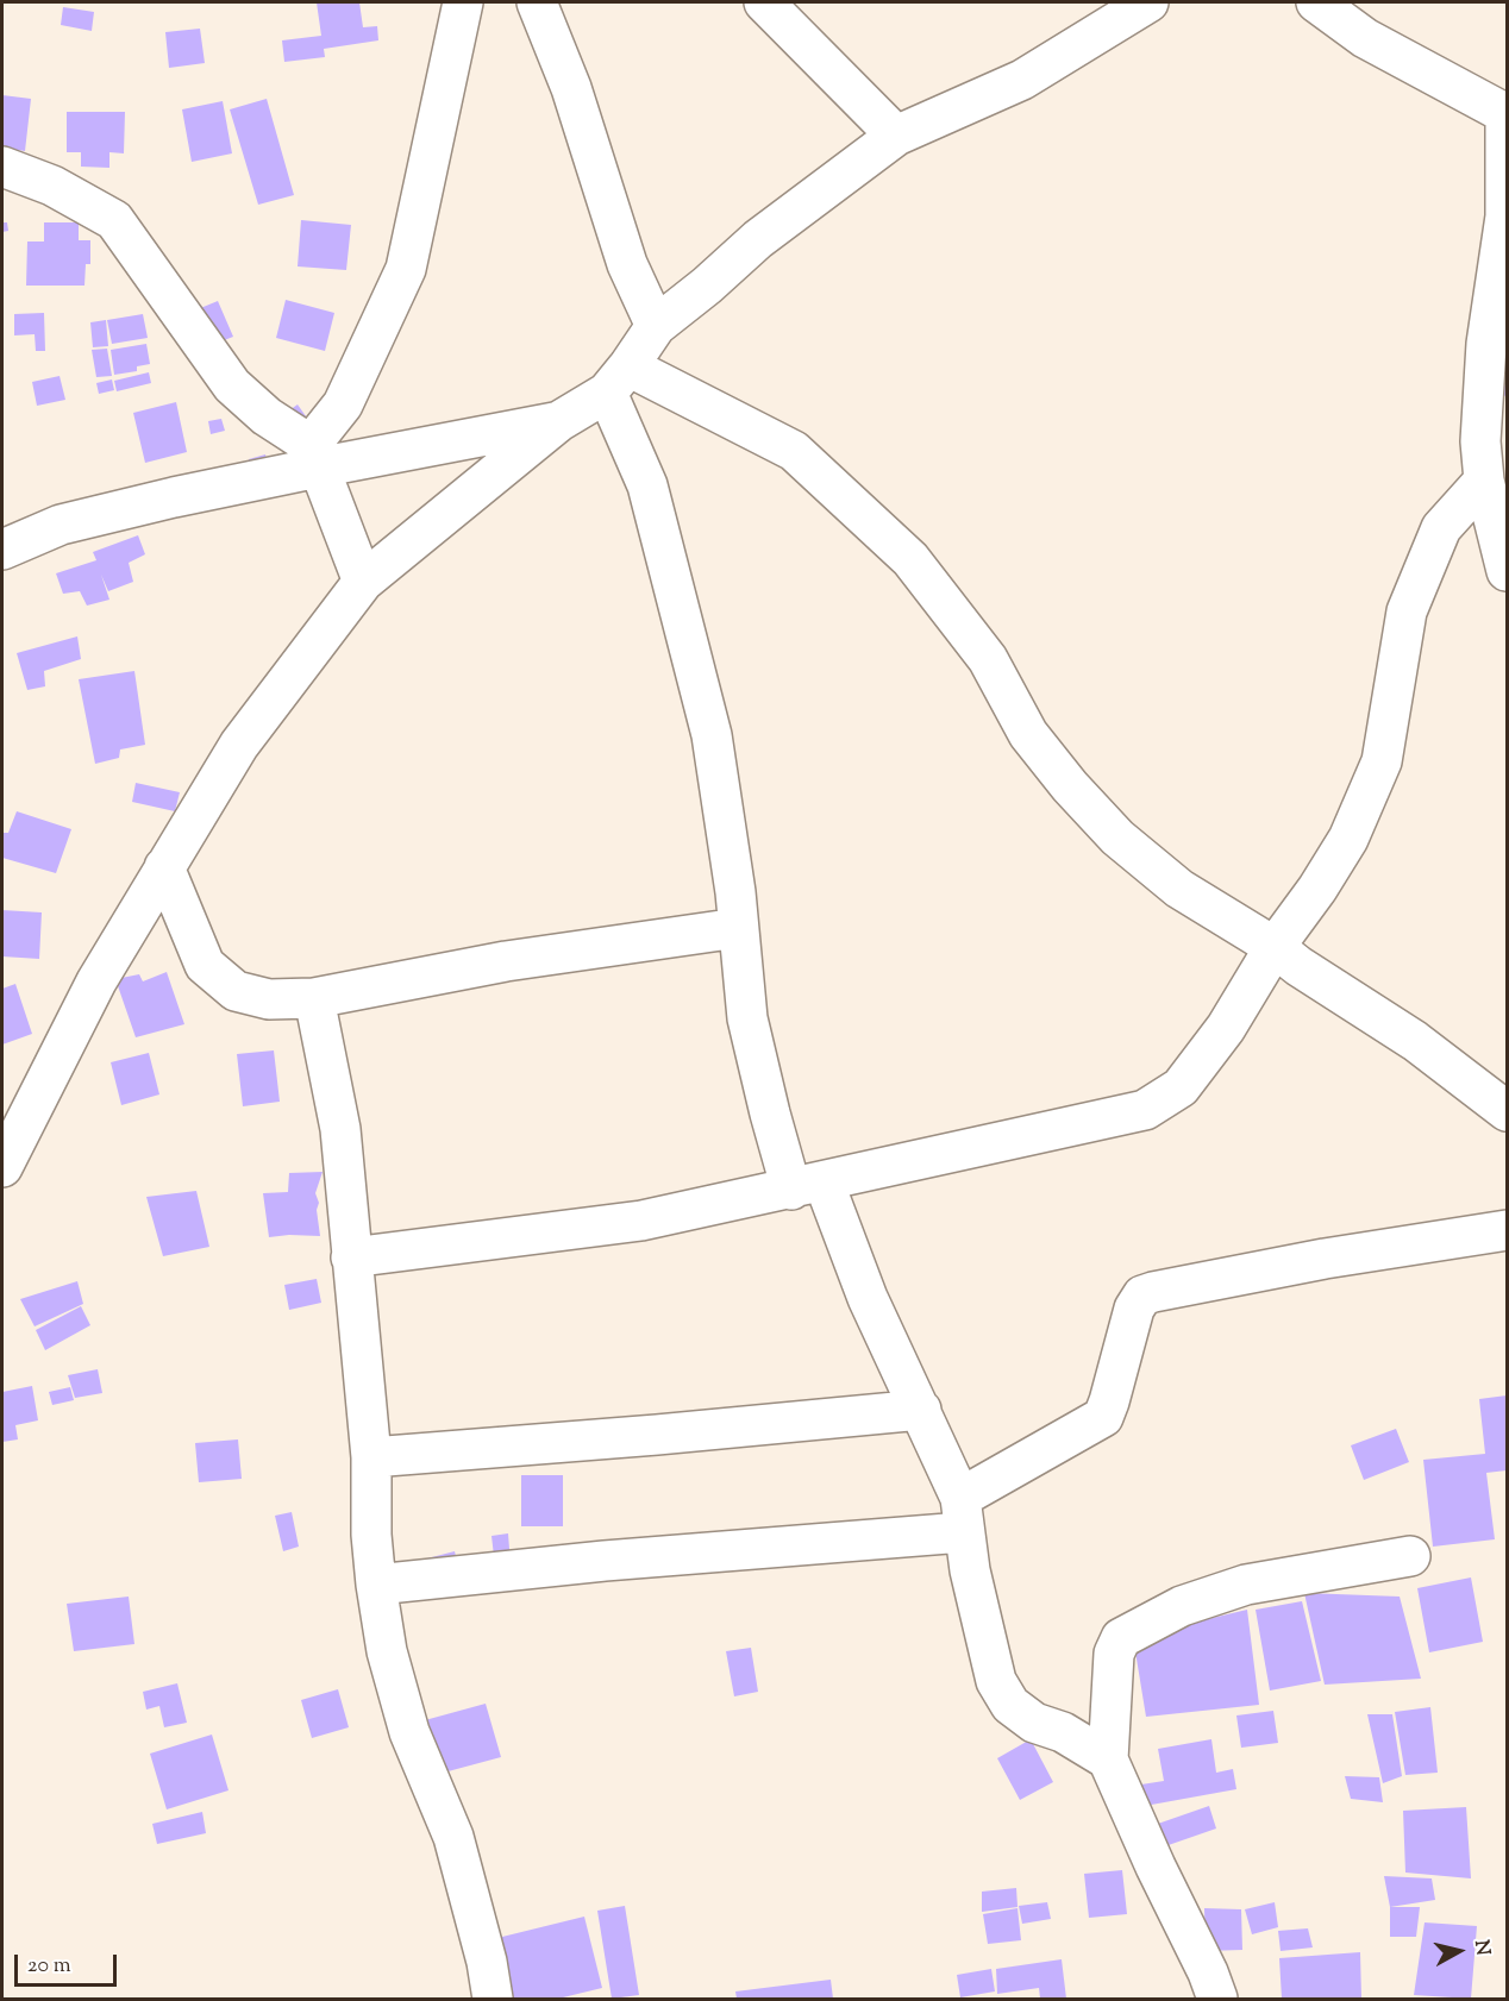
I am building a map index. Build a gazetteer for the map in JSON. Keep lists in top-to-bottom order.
{
  "scale_bar": "20 m",
  "north": "right"
}
